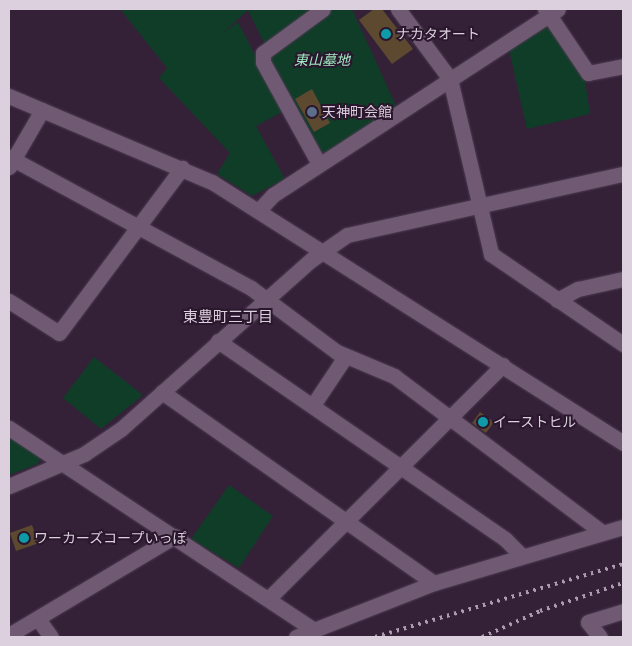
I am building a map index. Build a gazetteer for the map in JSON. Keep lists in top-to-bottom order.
{
  "districts": ["東豊町三丁目"],
  "parks": ["東山墓地"],
  "places": [
    "ナカタオート",
    "天神町会館",
    "イーストヒル",
    "ワーカーズコープいっぽ"
  ]
}
